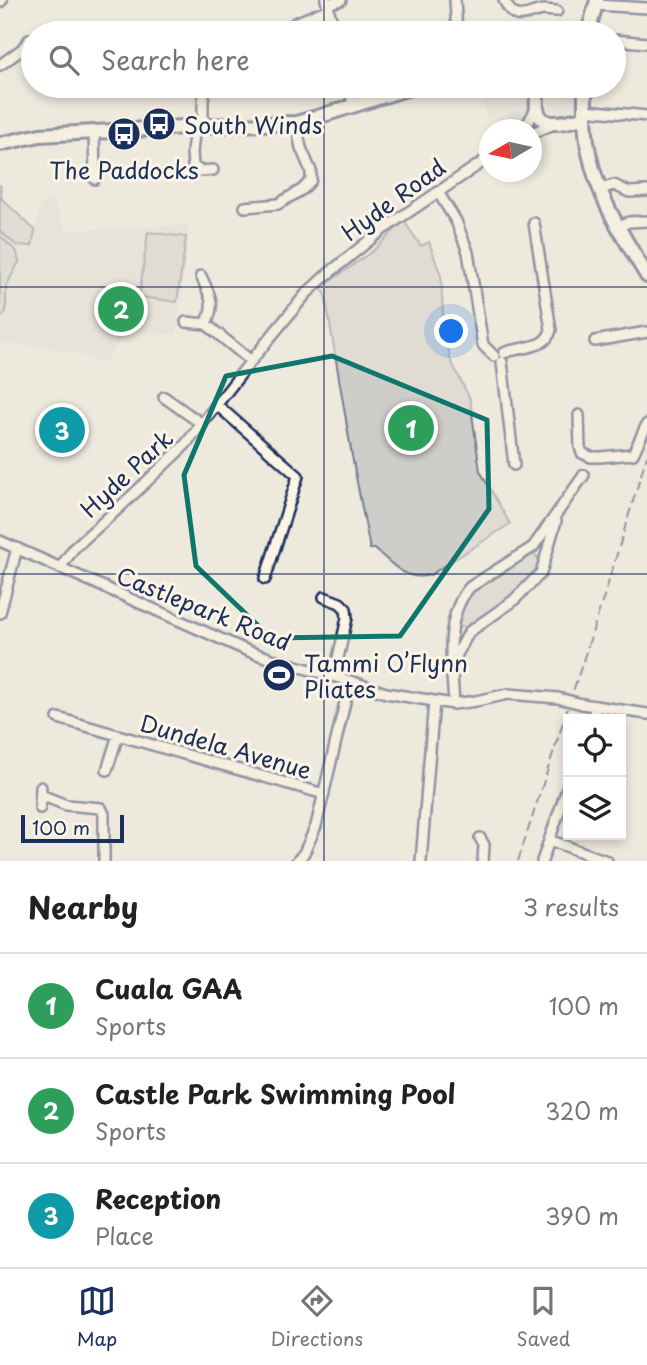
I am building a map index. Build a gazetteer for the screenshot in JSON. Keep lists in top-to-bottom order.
{
  "streets": {
    "street": [
      "Hyde Road",
      "Hyde Park",
      "Castlepark Road",
      "Dundela Avenue"
    ]
  },
  "crossings": [
    ["Hyde Road", "Hyde Park"],
    ["Hyde Park", "Castlepark Road"]
  ],
  "places": {
    "bus stop": ["South Winds", "The Paddocks"],
    "sports": ["Tammi O’Flynn Pliates"]
  },
  "scale_bar": "100 m",
  "north": "left",
  "page": {
    "search": "Search here",
    "pins": ["2", "1", "3"],
    "scale": "100 m",
    "heading": ["Nearby", "3 results"],
    "list": [
      {
        "mark": "1",
        "name": "Cuala GAA",
        "note": "Sports",
        "value": "100 m"
      },
      {
        "mark": "2",
        "name": "Castle Park Swimming Pool",
        "note": "Sports",
        "value": "320 m"
      },
      {
        "mark": "3",
        "name": "Reception",
        "note": "Place",
        "value": "390 m"
      }
    ],
    "nav": ["Map", "Directions", "Saved"]
  }
}
